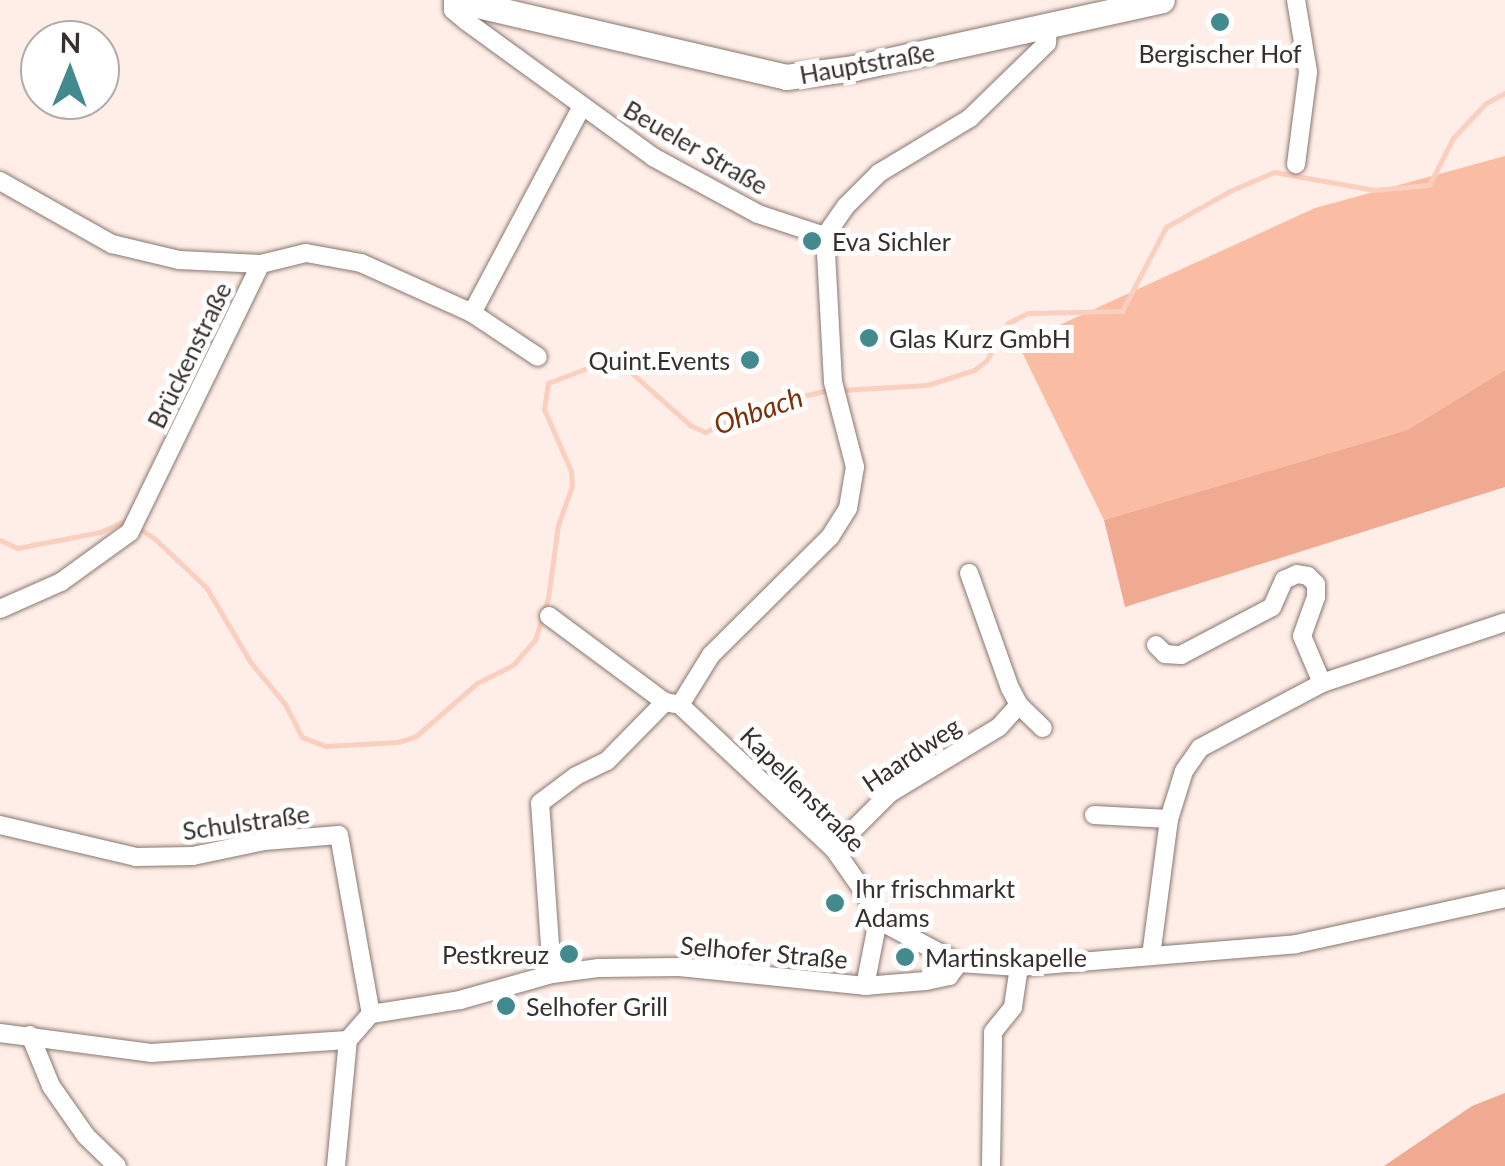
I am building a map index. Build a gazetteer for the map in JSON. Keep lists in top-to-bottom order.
{
  "streets": {
    "main road": ["Hauptstraße"],
    "street": [
      "Beueler Straße",
      "Brückenstraße",
      "Haardweg",
      "Kapellenstraße",
      "Schulstraße",
      "Selhofer Straße"
    ]
  },
  "crossings": [
    ["Hauptstraße", "Beueler Straße"],
    ["Haardweg", "Kapellenstraße"],
    ["Kapellenstraße", "Selhofer Straße"],
    ["Schulstraße", "Selhofer Straße"]
  ],
  "water": ["Ohbach"],
  "places": [
    "Bergischer Hof",
    "Eva Sichler",
    "Glas Kurz GmbH",
    "Quint.Events",
    "Ihr frischmarkt Adams",
    "Pestkreuz",
    "Martinskapelle",
    "Selhofer Grill"
  ],
  "north": "top"
}
